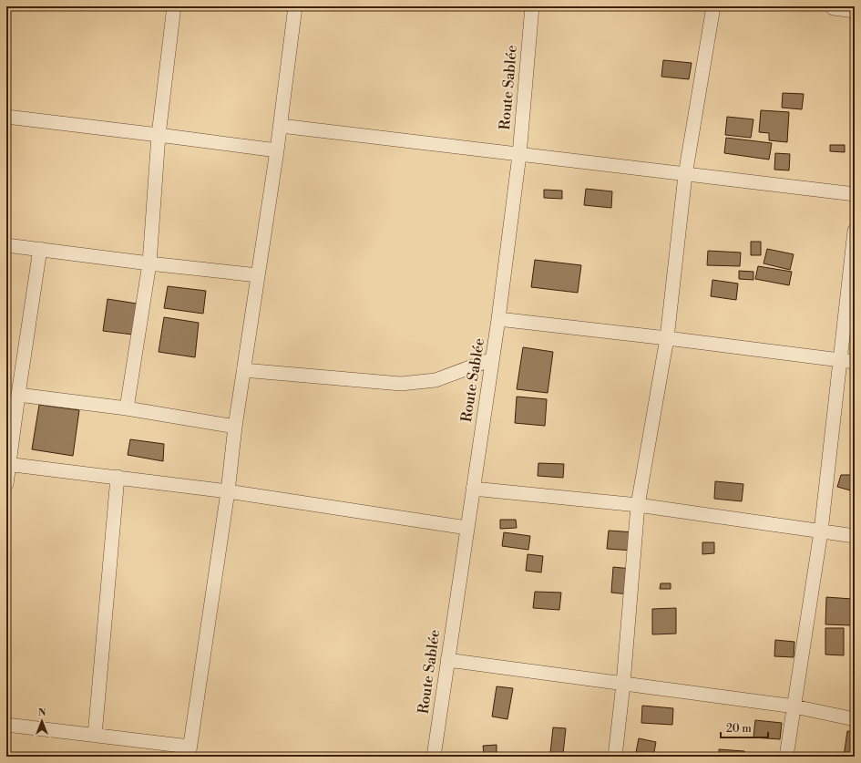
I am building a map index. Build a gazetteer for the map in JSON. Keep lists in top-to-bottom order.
{
  "streets": {
    "street": ["Route Sablée"]
  },
  "scale_bar": "20 m",
  "north": "top"
}
